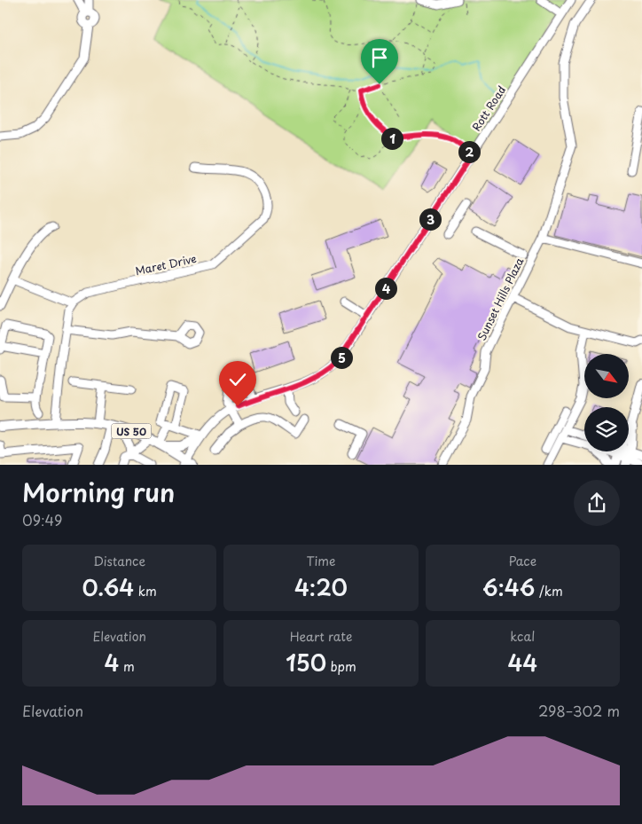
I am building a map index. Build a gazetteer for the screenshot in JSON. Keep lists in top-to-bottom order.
{
  "streets": {
    "main road": ["US 50"],
    "street": ["Rott Road", "Maret Drive", "Sunset Hills Plaza"]
  },
  "crossings": [
    ["Rott Road", "US 50"]
  ],
  "north": "bottom right",
  "page": {
    "pins": [
      "1",
      "2",
      "3",
      "4",
      "5"
    ],
    "heading": ["Morning run", "09:49"],
    "stats": [
      ["Distance", "0.64 km"],
      ["Time", "4:20"],
      ["Pace", "6:46 /km"],
      ["Elevation", "4 m"],
      ["Heart rate", "150 bpm"],
      ["kcal", "44"]
    ],
    "chart": ["Elevation", "298–302 m"]
  }
}
